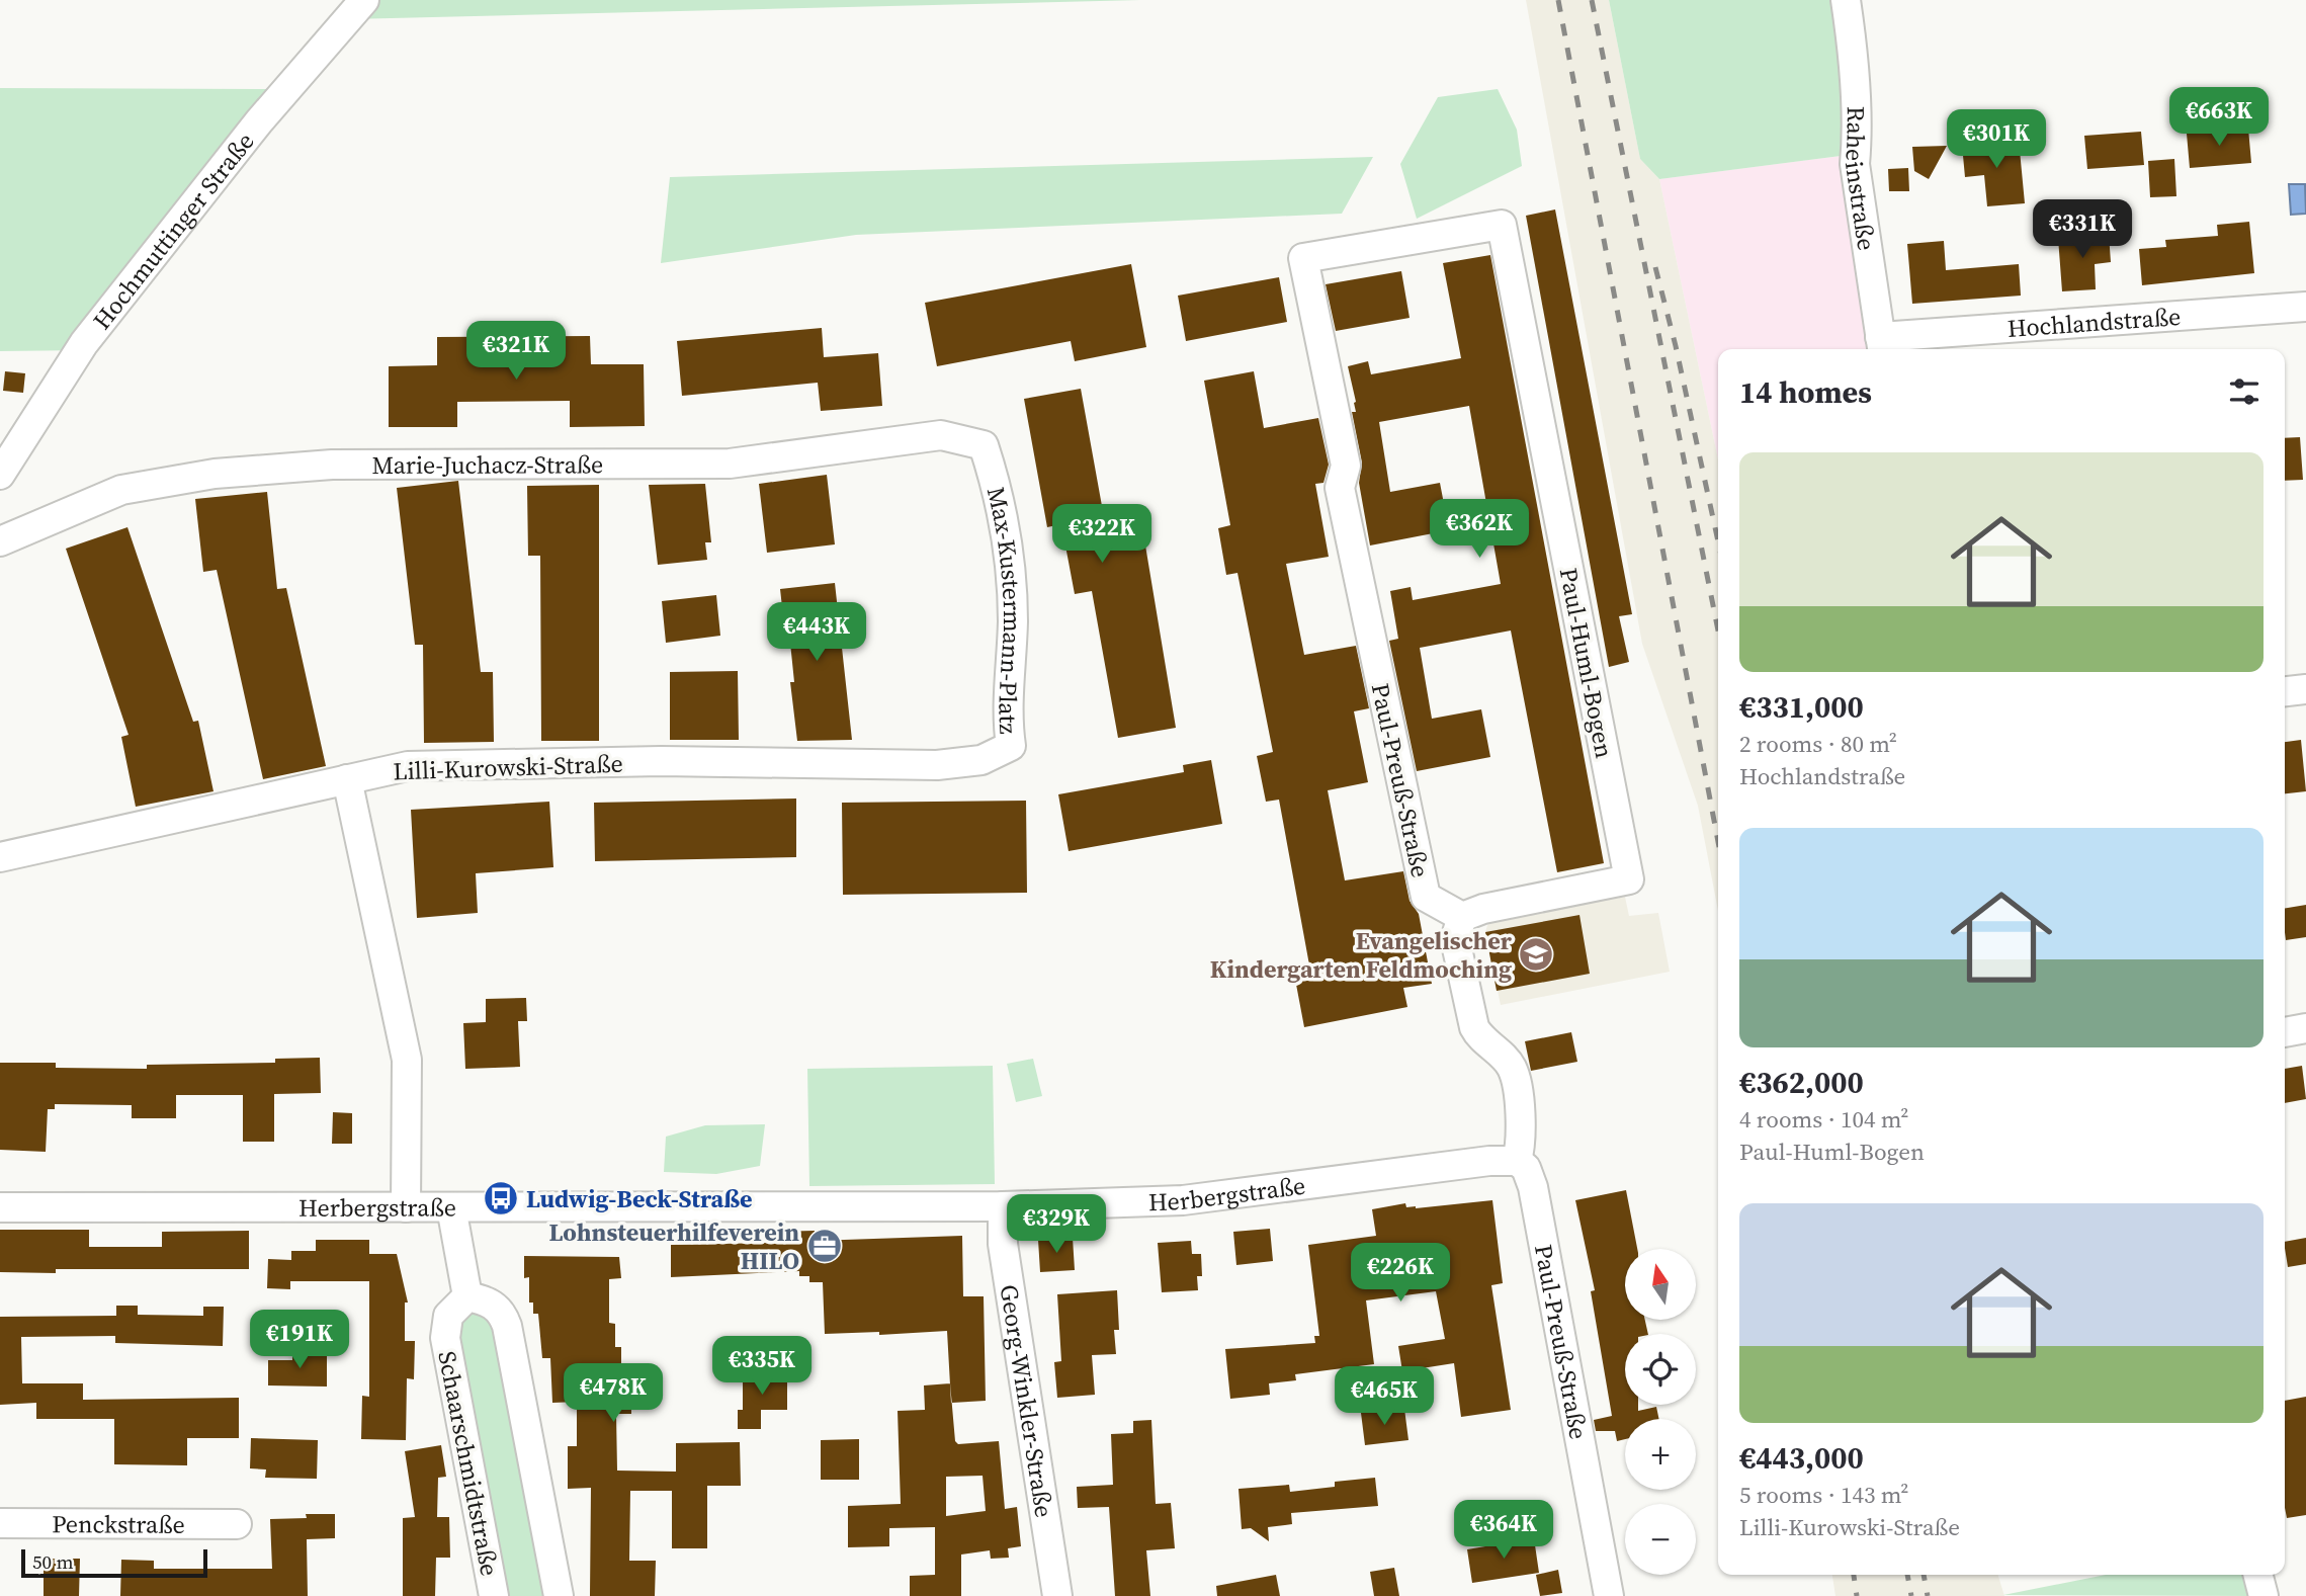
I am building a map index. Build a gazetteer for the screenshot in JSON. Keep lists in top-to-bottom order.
{
  "streets": {
    "street": [
      "Raheinstraße",
      "Hochmuttinger Straße",
      "Hochlandstraße",
      "Marie-Juchacz-Straße",
      "Max-Kustermann-Platz",
      "Paul-Huml-Bogen",
      "Lilli-Kurowski-Straße",
      "Paul-Preuß-Straße",
      "Herbergstraße",
      "Georg-Winkler-Straße",
      "Schaarschmidtstraße",
      "Penckstraße"
    ]
  },
  "crossings": [
    ["Raheinstraße", "Hochlandstraße"],
    ["Marie-Juchacz-Straße", "Max-Kustermann-Platz"],
    ["Max-Kustermann-Platz", "Lilli-Kurowski-Straße"],
    ["Paul-Huml-Bogen", "Paul-Preuß-Straße"],
    ["Paul-Preuß-Straße", "Herbergstraße"],
    ["Herbergstraße", "Georg-Winkler-Straße"]
  ],
  "places": {
    "school or university": ["Evangelischer Kindergarten Feldmoching"],
    "bus stop": ["Ludwig-Beck-Straße"],
    "office": ["Lohnsteuerhilfeverein HILO"]
  },
  "scale_bar": "50 m",
  "north": "top",
  "page": {
    "price": [
      "€663K",
      "€301K",
      "€331K",
      "€321K",
      "€362K",
      "€322K",
      "€443K",
      "€329K",
      "€226K",
      "€191K",
      "€335K",
      "€478K",
      "€465K",
      "€364K"
    ],
    "heading": "14 homes",
    "list": [
      {
        "name": "€331,000",
        "note": "2 rooms · 80 m² · Hochlandstraße"
      },
      {
        "name": "€362,000",
        "note": "4 rooms · 104 m² · Paul-Huml-Bogen"
      },
      {
        "name": "€443,000",
        "note": "5 rooms · 143 m² · Lilli-Kurowski-Straße"
      }
    ],
    "map_buttons": ["+", "−"],
    "scale": "50 m"
  }
}
